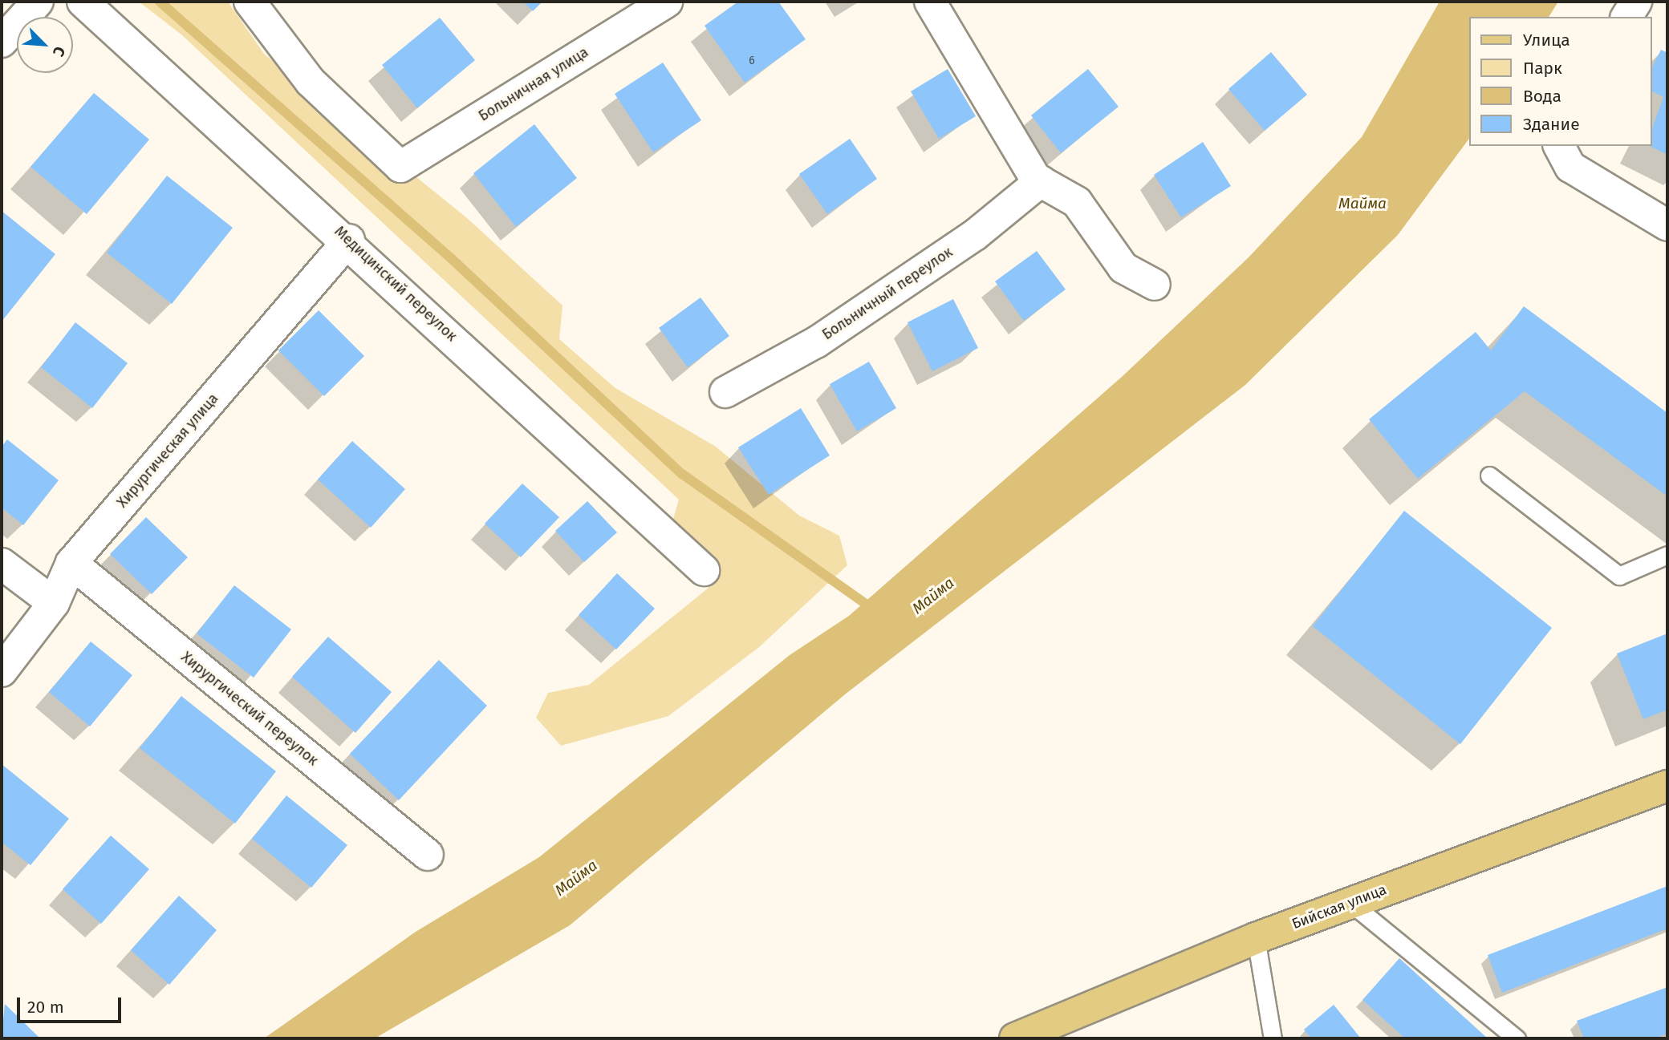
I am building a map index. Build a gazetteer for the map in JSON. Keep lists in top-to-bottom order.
{
  "streets": {
    "main road": ["Бийская улица"],
    "street": [
      "Больничная улица",
      "Медицинский переулок",
      "Больничный переулок",
      "Хирургическая улица",
      "Хирургический переулок"
    ]
  },
  "crossings": [
    ["Медицинский переулок", "Хирургическая улица"],
    ["Хирургическая улица", "Хирургический переулок"]
  ],
  "water": ["Майма"],
  "house_numbers": ["6"],
  "legend": [
    "Улица",
    "Парк",
    "Вода",
    "Здание"
  ],
  "scale_bar": "20 m",
  "north": "bottom right"
}
